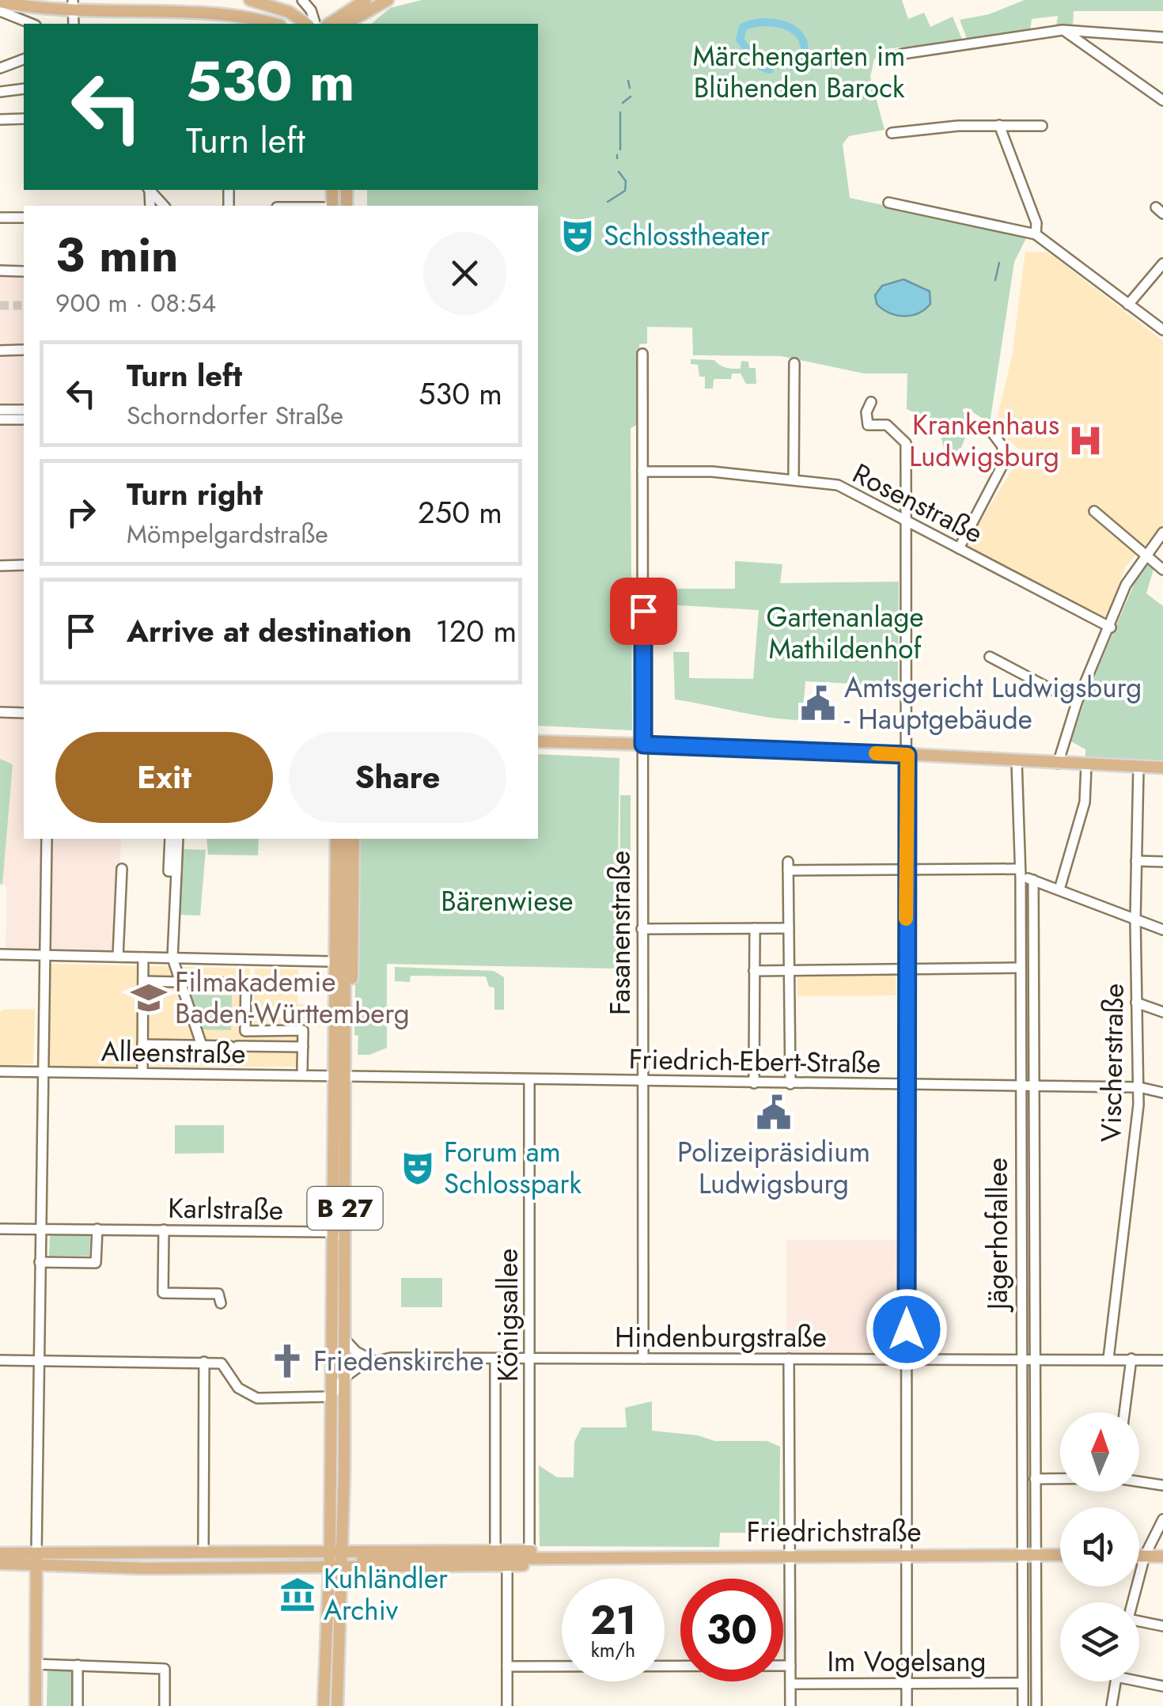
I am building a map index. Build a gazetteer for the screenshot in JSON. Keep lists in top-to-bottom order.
{
  "streets": {
    "main road": ["B 27", "Friedrichstraße"],
    "street": [
      "Rosenstraße",
      "Fasanenstraße",
      "Alleenstraße",
      "Friedrich-Ebert-Straße",
      "Vischerstraße",
      "Karlstraße",
      "Jägerhofallee",
      "Königsallee",
      "Hindenburgstraße",
      "Im Vogelsang"
    ]
  },
  "crossings": [
    ["Rosenstraße", "Fasanenstraße"],
    ["Fasanenstraße", "Friedrich-Ebert-Straße"],
    ["Fasanenstraße", "Hindenburgstraße"],
    ["Alleenstraße", "Friedrich-Ebert-Straße"],
    ["Alleenstraße", "B 27"],
    ["Friedrich-Ebert-Straße", "Vischerstraße"],
    ["Friedrich-Ebert-Straße", "B 27"],
    ["Friedrich-Ebert-Straße", "Jägerhofallee"],
    ["Friedrich-Ebert-Straße", "Königsallee"],
    ["Vischerstraße", "Hindenburgstraße"],
    ["B 27", "Karlstraße"],
    ["B 27", "Friedrichstraße"],
    ["Jägerhofallee", "Hindenburgstraße"],
    ["Jägerhofallee", "Friedrichstraße"],
    ["Jägerhofallee", "Im Vogelsang"],
    ["Königsallee", "Hindenburgstraße"],
    ["Königsallee", "Friedrichstraße"]
  ],
  "parks": ["Märchengarten im Blühenden Barock", "Gartenanlage Mathildenhof", "Bärenwiese"],
  "places": {
    "theatre": ["Schlosstheater", "Forum am Schlosspark"],
    "hospital": ["Krankenhaus Ludwigsburg"],
    "public building": ["Amtsgericht Ludwigsburg - Hauptgebäude", "Polizeipräsidium Ludwigsburg"],
    "school or university": ["Filmakademie Baden-Württemberg"],
    "church": ["Friedenskirche"],
    "museum": ["Kuhländler Archiv"]
  },
  "north": "top",
  "page": {
    "turn": ["530 m", "Turn left"],
    "heading": ["3 min", "900 m · 08:54"],
    "list": [
      {
        "name": "Turn left",
        "note": "Schorndorfer Straße",
        "value": "530 m"
      },
      {
        "name": "Turn right",
        "note": "Mömpelgardstraße",
        "value": "250 m"
      },
      {
        "name": "Arrive at destination",
        "value": "120 m"
      }
    ],
    "buttons": ["Exit", "Share"],
    "speed": "21 km/h",
    "limit": "30"
  }
}
